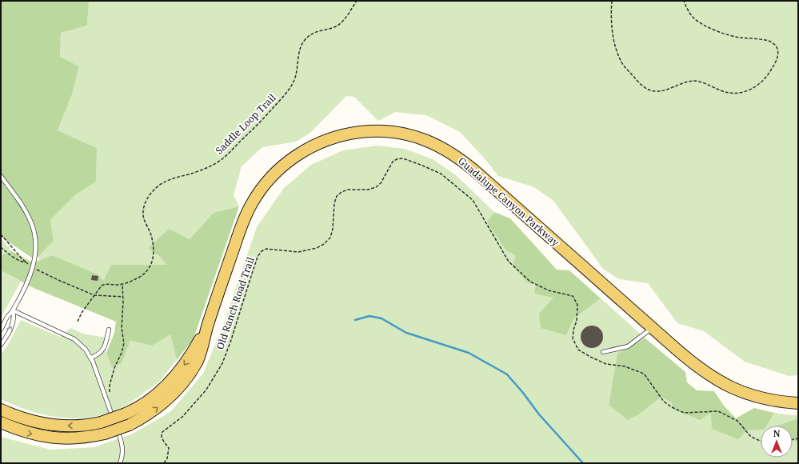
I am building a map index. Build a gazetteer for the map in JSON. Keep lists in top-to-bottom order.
{
  "streets": {
    "main road": ["Guadalupe Canyon Parkway"],
    "path": ["Saddle Loop Trail", "Old Ranch Road Trail"]
  },
  "north": "top"
}
